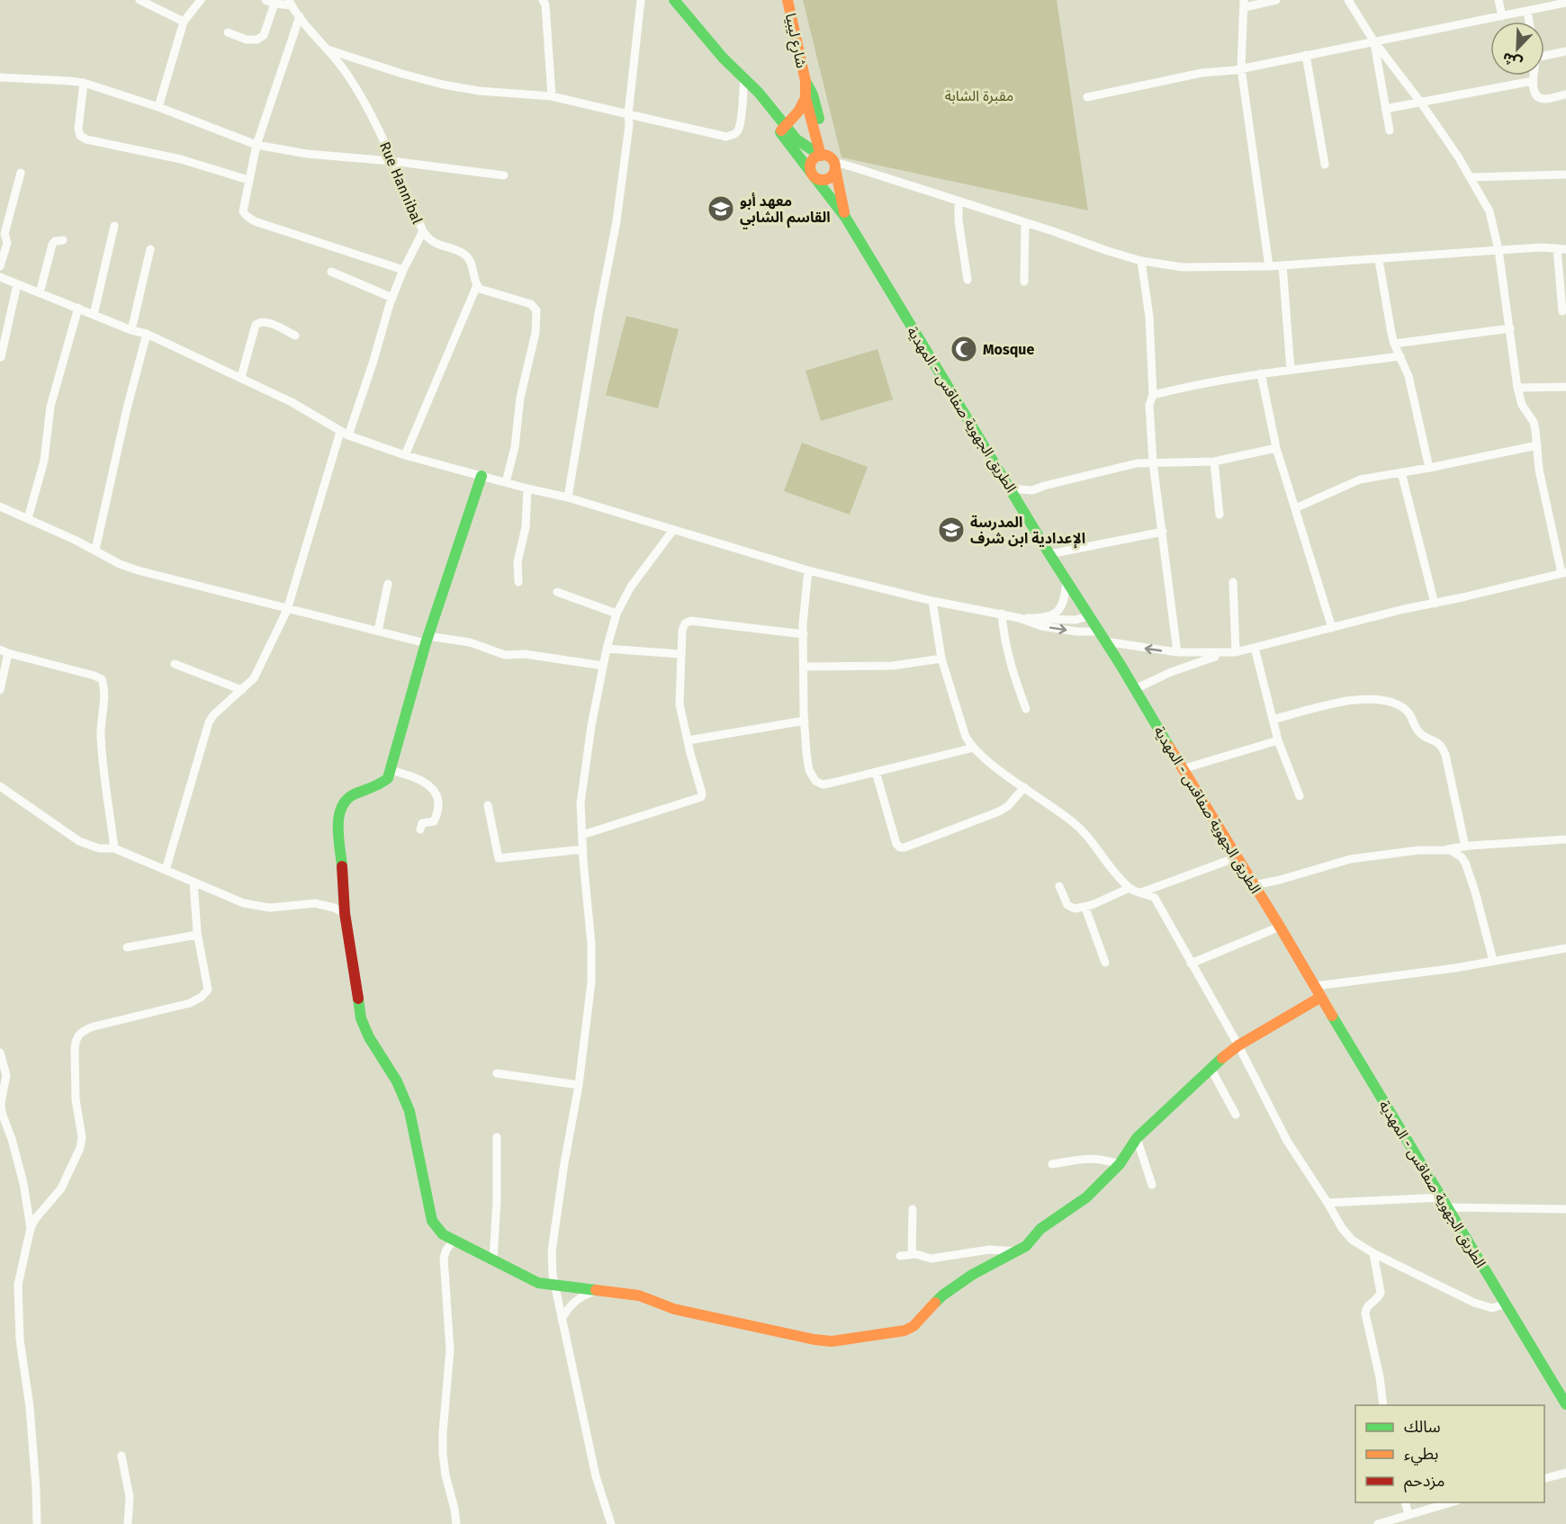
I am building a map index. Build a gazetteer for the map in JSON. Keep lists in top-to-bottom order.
{
  "streets": {
    "main road": ["شارع ليبيا", "الطريق الجهوية صفاقس - المهدية"],
    "street": ["Rue Hannibal"]
  },
  "crossings": [
    ["شارع ليبيا", "الطريق الجهوية صفاقس - المهدية"]
  ],
  "parks": ["مقبرة الشابة"],
  "places": {
    "school or university": ["معهد أبو القاسم الشابي", "المدرسة الإعدادية ابن شرف"],
    "mosque": ["Mosque"]
  },
  "legend": ["سالك", "بطيء", "مزدحم"],
  "north": "bottom left"
}
